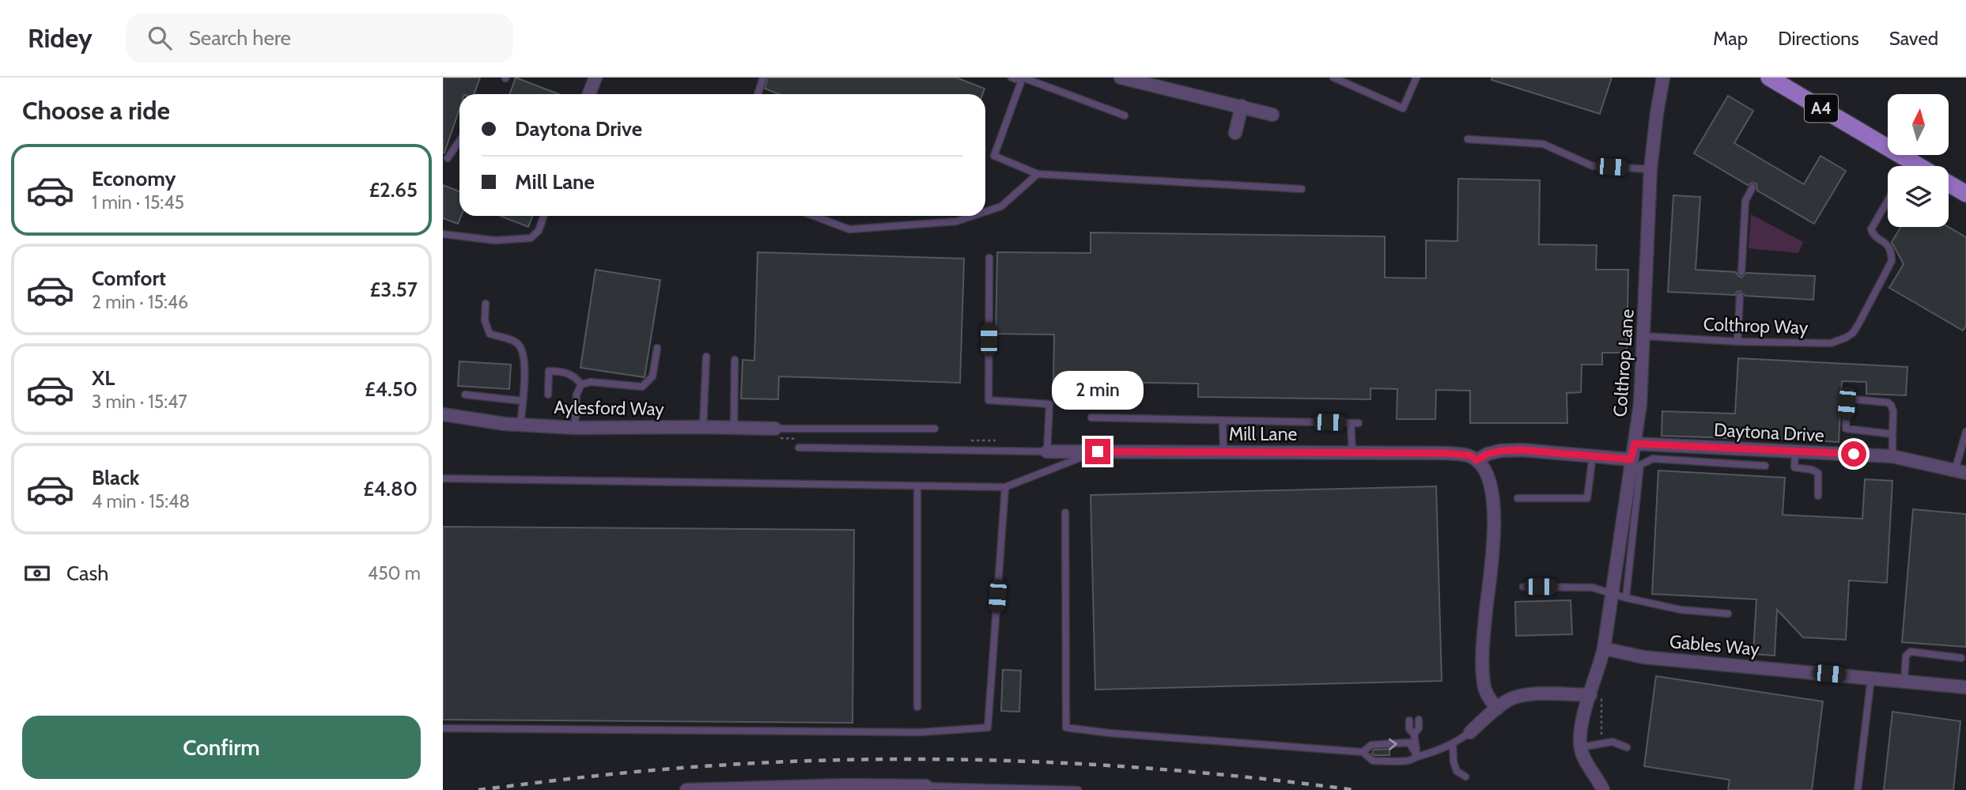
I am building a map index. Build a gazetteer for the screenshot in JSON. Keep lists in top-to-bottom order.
{
  "streets": {
    "main road": ["A4"],
    "street": [
      "Colthrop Lane",
      "Aylesford Way",
      "Daytona Drive",
      "Mill Lane",
      "Gables Way"
    ],
    "lane": ["Colthrop Way"]
  },
  "crossings": [
    ["Colthrop Way", "Colthrop Lane"],
    ["Colthrop Lane", "Daytona Drive"],
    ["Colthrop Lane", "Gables Way"]
  ],
  "north": "top",
  "page": {
    "header": "Ridey",
    "search": "Search here",
    "nav": ["Map", "Directions", "Saved"],
    "heading": "Choose a ride",
    "banner": ["Daytona Drive", "Mill Lane"],
    "list": [
      {
        "name": "Economy",
        "note": "1 min · 15:45",
        "value": "£2.65"
      },
      {
        "name": "Comfort",
        "note": "2 min · 15:46",
        "value": "£3.57"
      },
      {
        "name": "XL",
        "note": "3 min · 15:47",
        "value": "£4.50"
      },
      {
        "name": "Black",
        "note": "4 min · 15:48",
        "value": "£4.80"
      }
    ],
    "bubble": "2 min",
    "pay": ["Cash", "450 m"],
    "buttons": "Confirm"
  }
}
